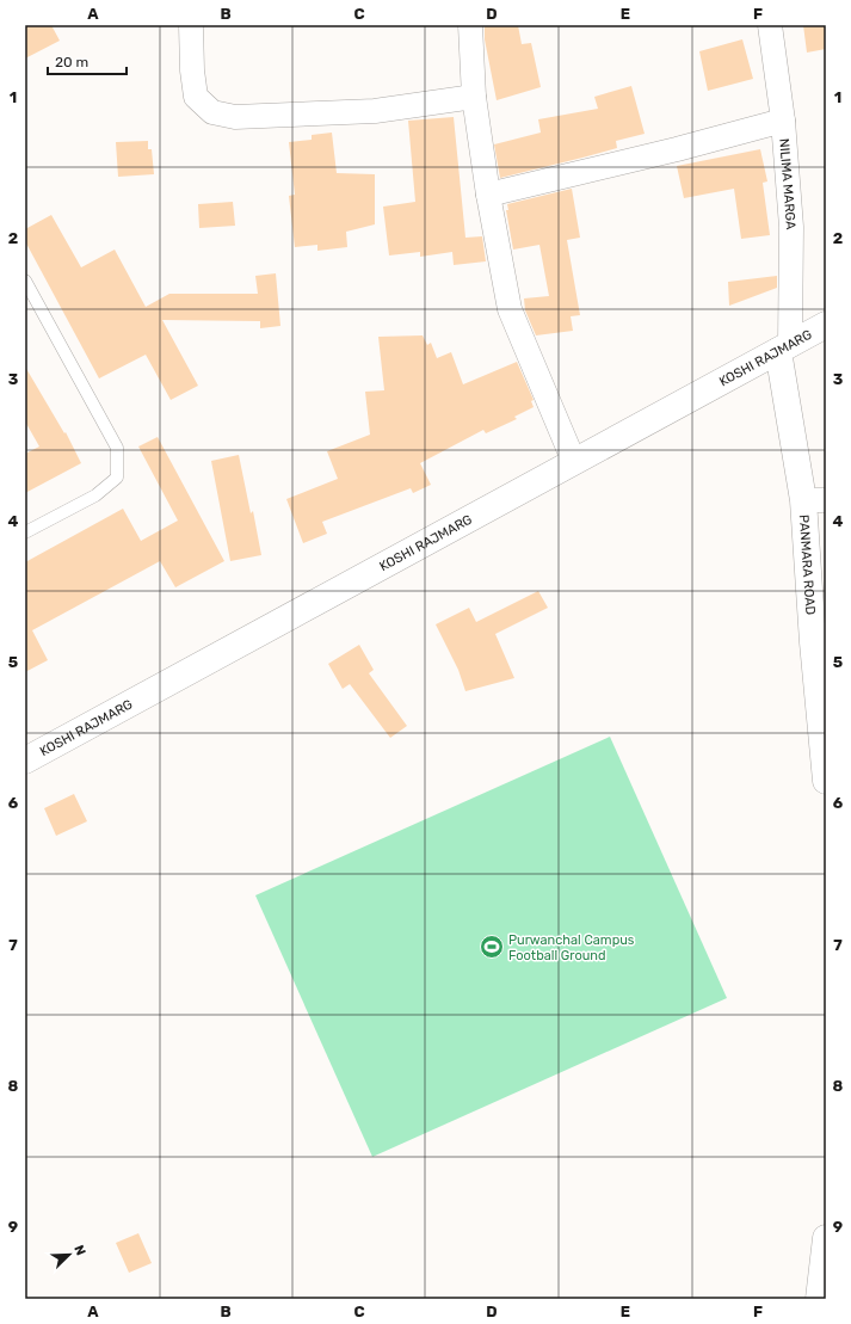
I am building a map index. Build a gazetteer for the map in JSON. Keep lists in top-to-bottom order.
{
  "streets": {
    "main road": ["KOSHI RAJMARG", "PANMARA ROAD"],
    "street": ["NILIMA MARGA"]
  },
  "crossings": [
    ["NILIMA MARGA", "KOSHI RAJMARG"],
    ["NILIMA MARGA", "PANMARA ROAD"],
    ["KOSHI RAJMARG", "PANMARA ROAD"]
  ],
  "places": {
    "sports": ["Purwanchal Campus Football Ground"]
  },
  "scale_bar": "20 m",
  "north": "top right",
  "grid": {
    "columns": [
      "A",
      "B",
      "C",
      "D",
      "E",
      "F"
    ],
    "rows": [
      "1",
      "2",
      "3",
      "4",
      "5",
      "6",
      "7",
      "8",
      "9"
    ]
  }
}
